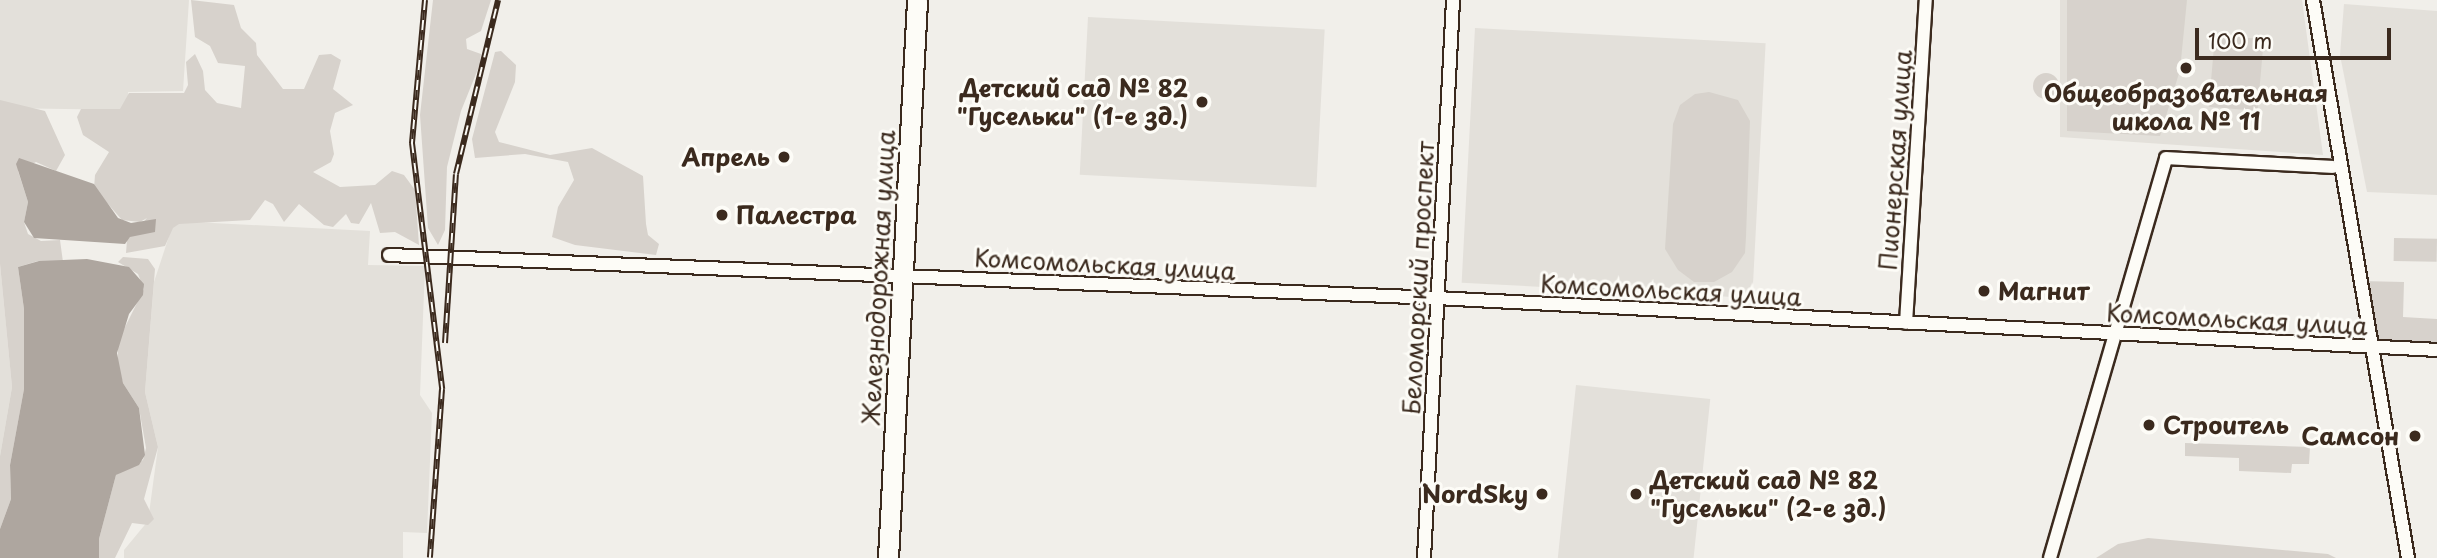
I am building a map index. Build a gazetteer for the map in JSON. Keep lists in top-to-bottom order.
{
  "streets": {
    "main road": ["Железнодорожная улица"],
    "street": ["Пионерская улица", "Комсомольская улица", "Беломорский проспект"]
  },
  "crossings": [
    ["Пионерская улица", "Комсомольская улица"],
    ["Комсомольская улица", "Железнодорожная улица"],
    ["Комсомольская улица", "Беломорский проспект"]
  ],
  "places": [
    "Общеобразовательная школа № 11",
    "Детский сад № 82 \"Гусельки\" (1-е зд.)",
    "Апрель",
    "Палестра",
    "Магнит",
    "Строитель",
    "Самсон",
    "NordSky",
    "Детский сад № 82 \"Гусельки\" (2-е зд.)"
  ],
  "scale_bar": "100 m"
}
